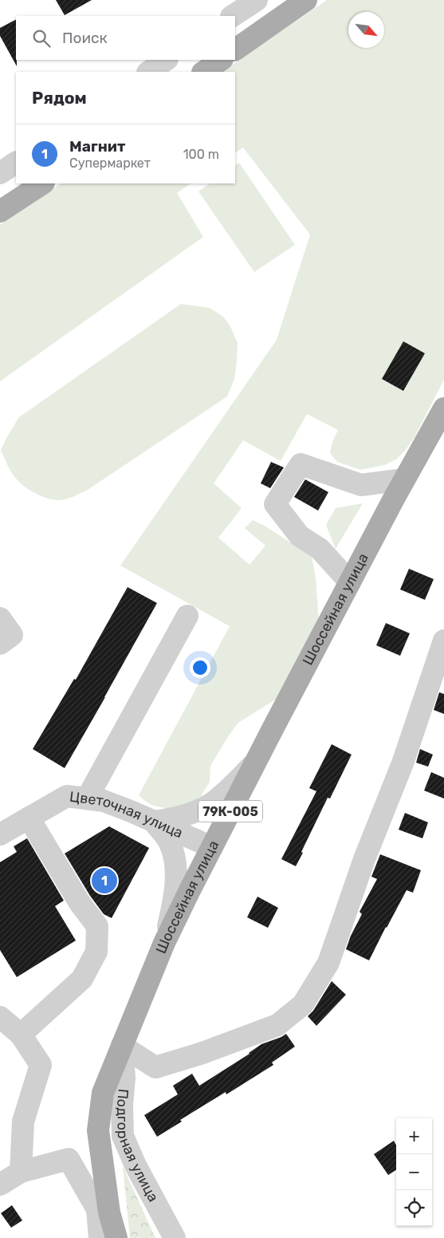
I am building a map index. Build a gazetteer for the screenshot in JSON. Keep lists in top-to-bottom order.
{
  "streets": {
    "main road": ["Шоссейная улица", "79К-005"],
    "street": ["Цветочная улица", "Подгорная улица"]
  },
  "crossings": [
    ["Шоссейная улица", "Цветочная улица"],
    ["Шоссейная улица", "Подгорная улица"]
  ],
  "north": "bottom right",
  "page": {
    "search": "Поиск",
    "heading": "Рядом",
    "list": [
      {
        "mark": "1",
        "name": "Магнит",
        "note": "Супермаркет",
        "value": "100 m"
      }
    ],
    "pins": "1",
    "map_buttons": ["+", "−"]
  }
}
